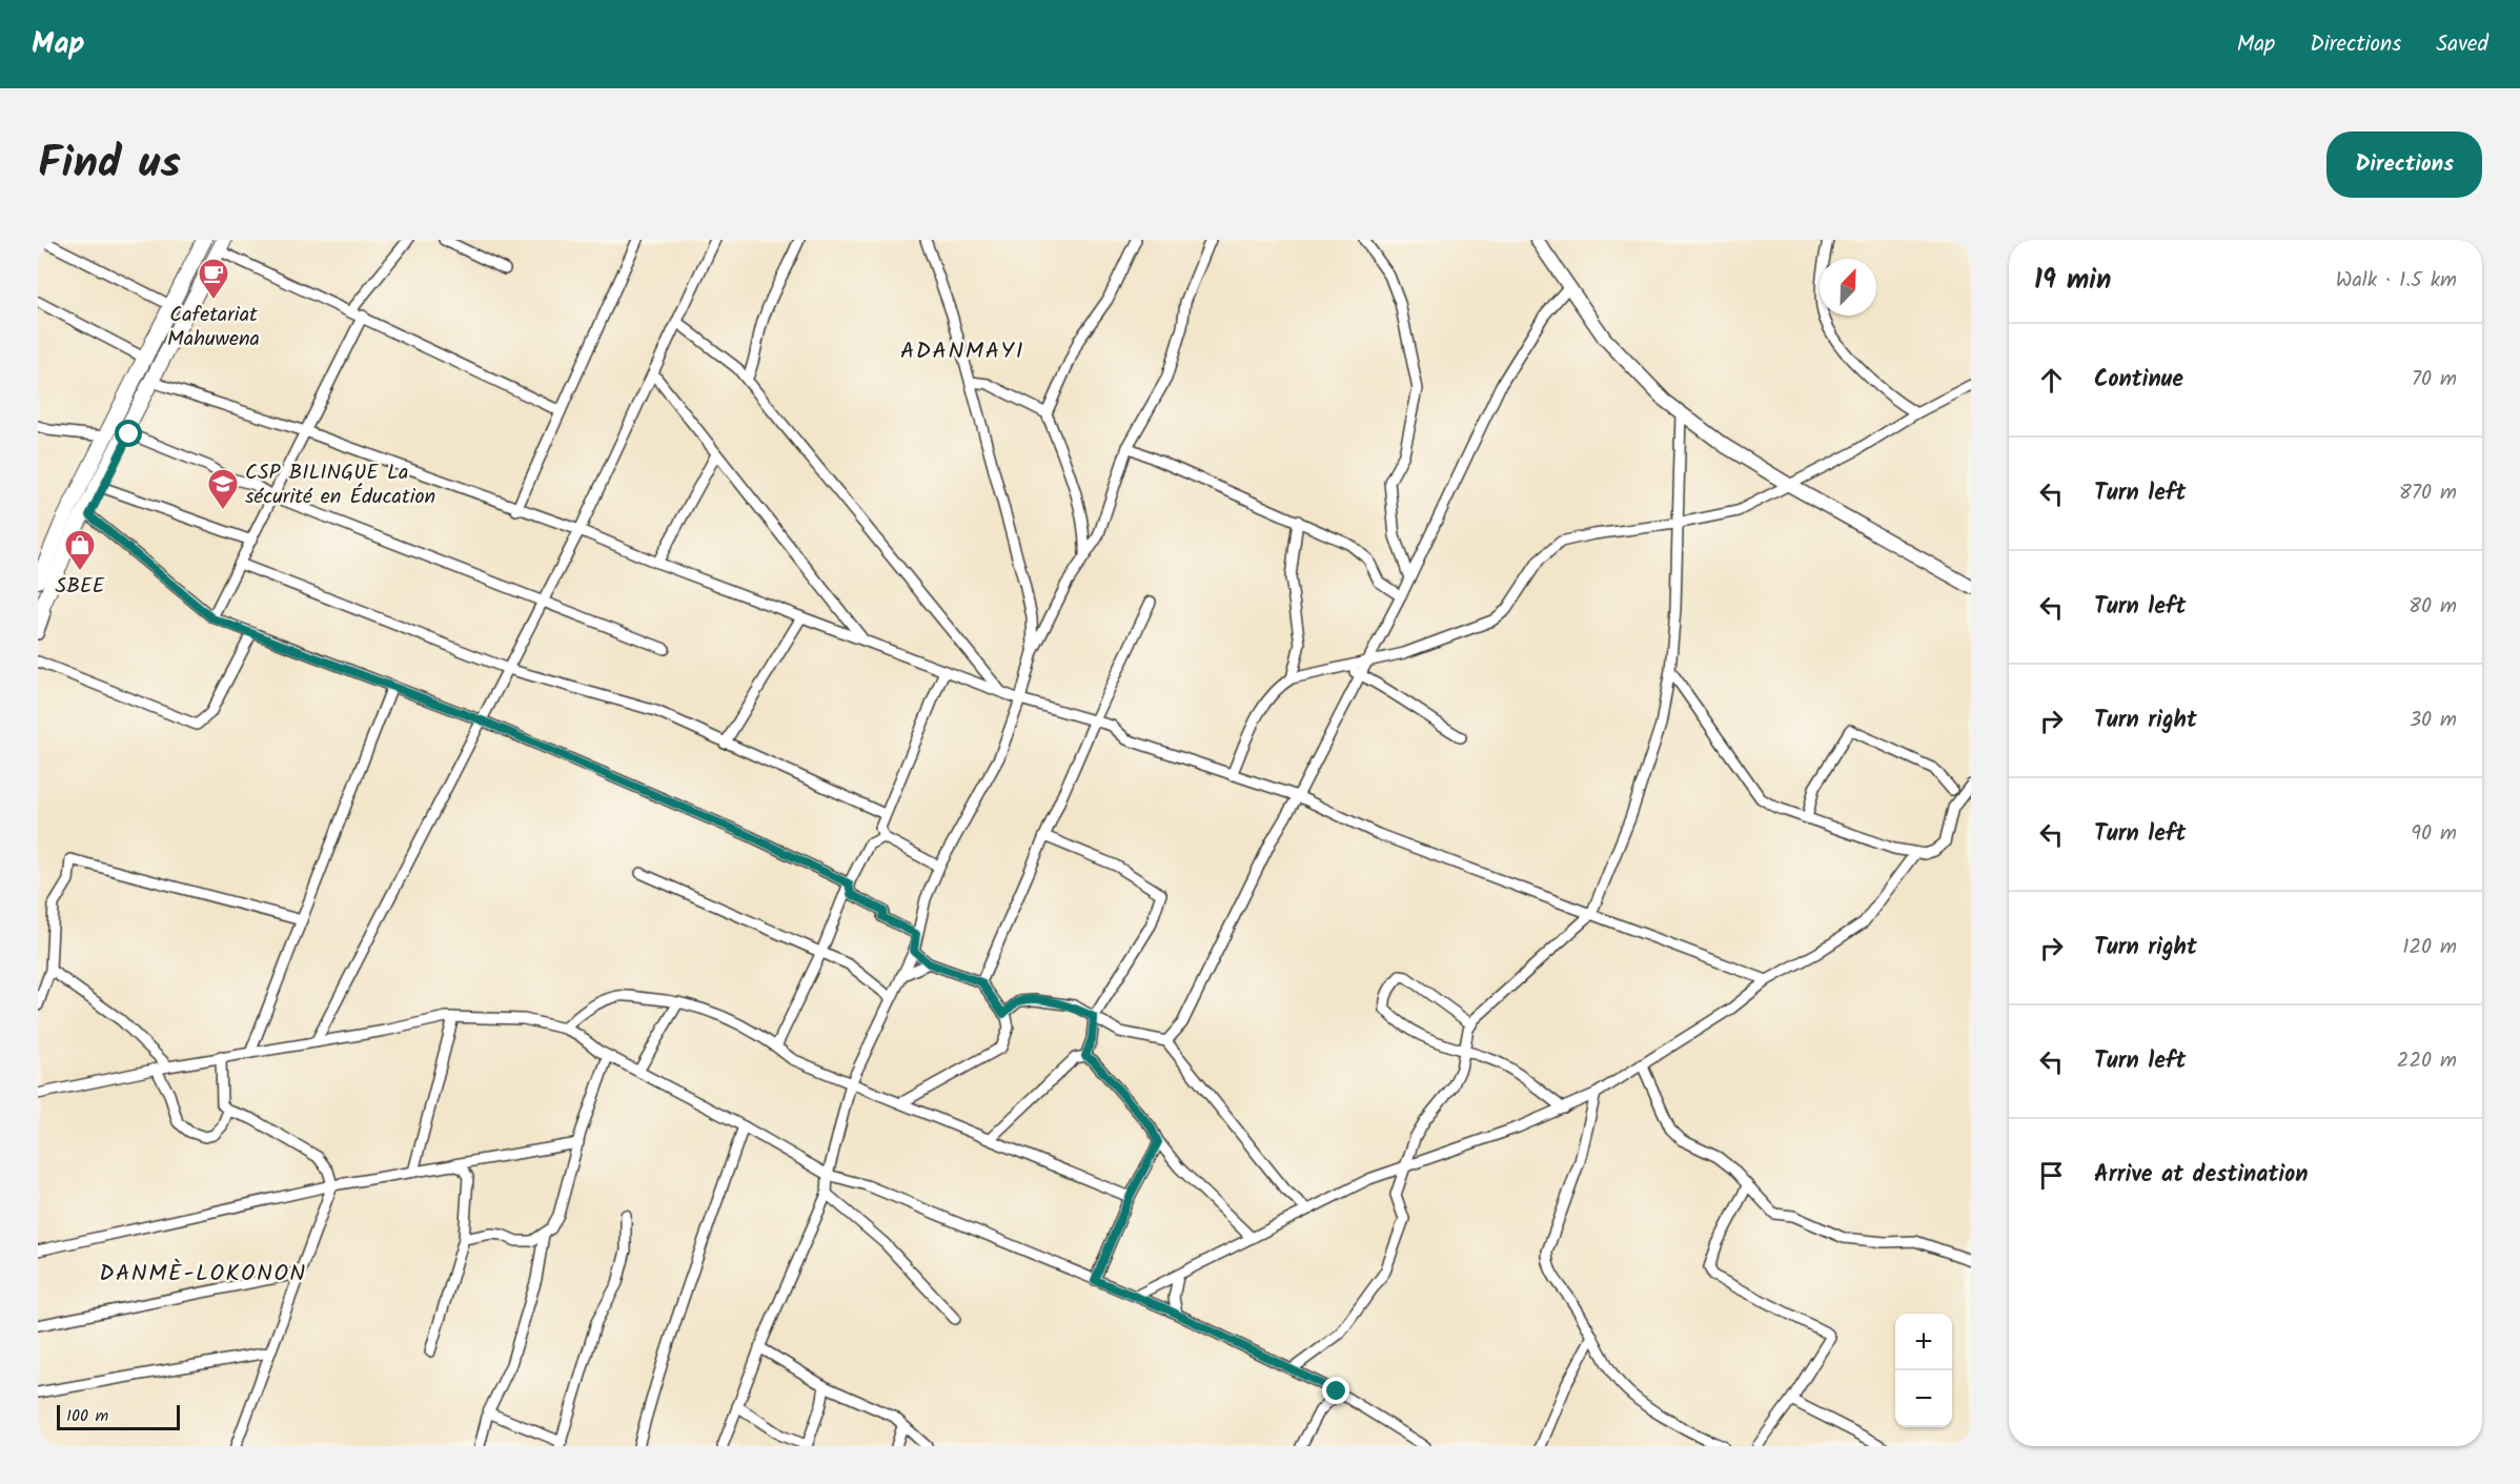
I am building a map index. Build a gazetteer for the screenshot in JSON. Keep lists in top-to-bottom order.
{
  "districts": ["ADANMAYI", "DANMÈ-LOKONON"],
  "places": {
    "cafe": ["Cafetariat Mahuwena"],
    "school or university": ["CSP BILINGUE La sécurité en Éducation"],
    "shop": ["SBEE"]
  },
  "scale_bar": "100 m",
  "north": "top right",
  "page": {
    "header": "Map",
    "nav": ["Map", "Directions", "Saved"],
    "title": "Find us",
    "buttons": "Directions",
    "heading": ["19 min", "Walk · 1.5 km"],
    "list": [
      ["Continue", "70 m"],
      ["Turn left", "870 m"],
      ["Turn left", "80 m"],
      ["Turn right", "30 m"],
      ["Turn left", "90 m"],
      ["Turn right", "120 m"],
      ["Turn left", "220 m"],
      "Arrive at destination"
    ],
    "map_buttons": ["+", "−"],
    "scale": "100 m"
  }
}
